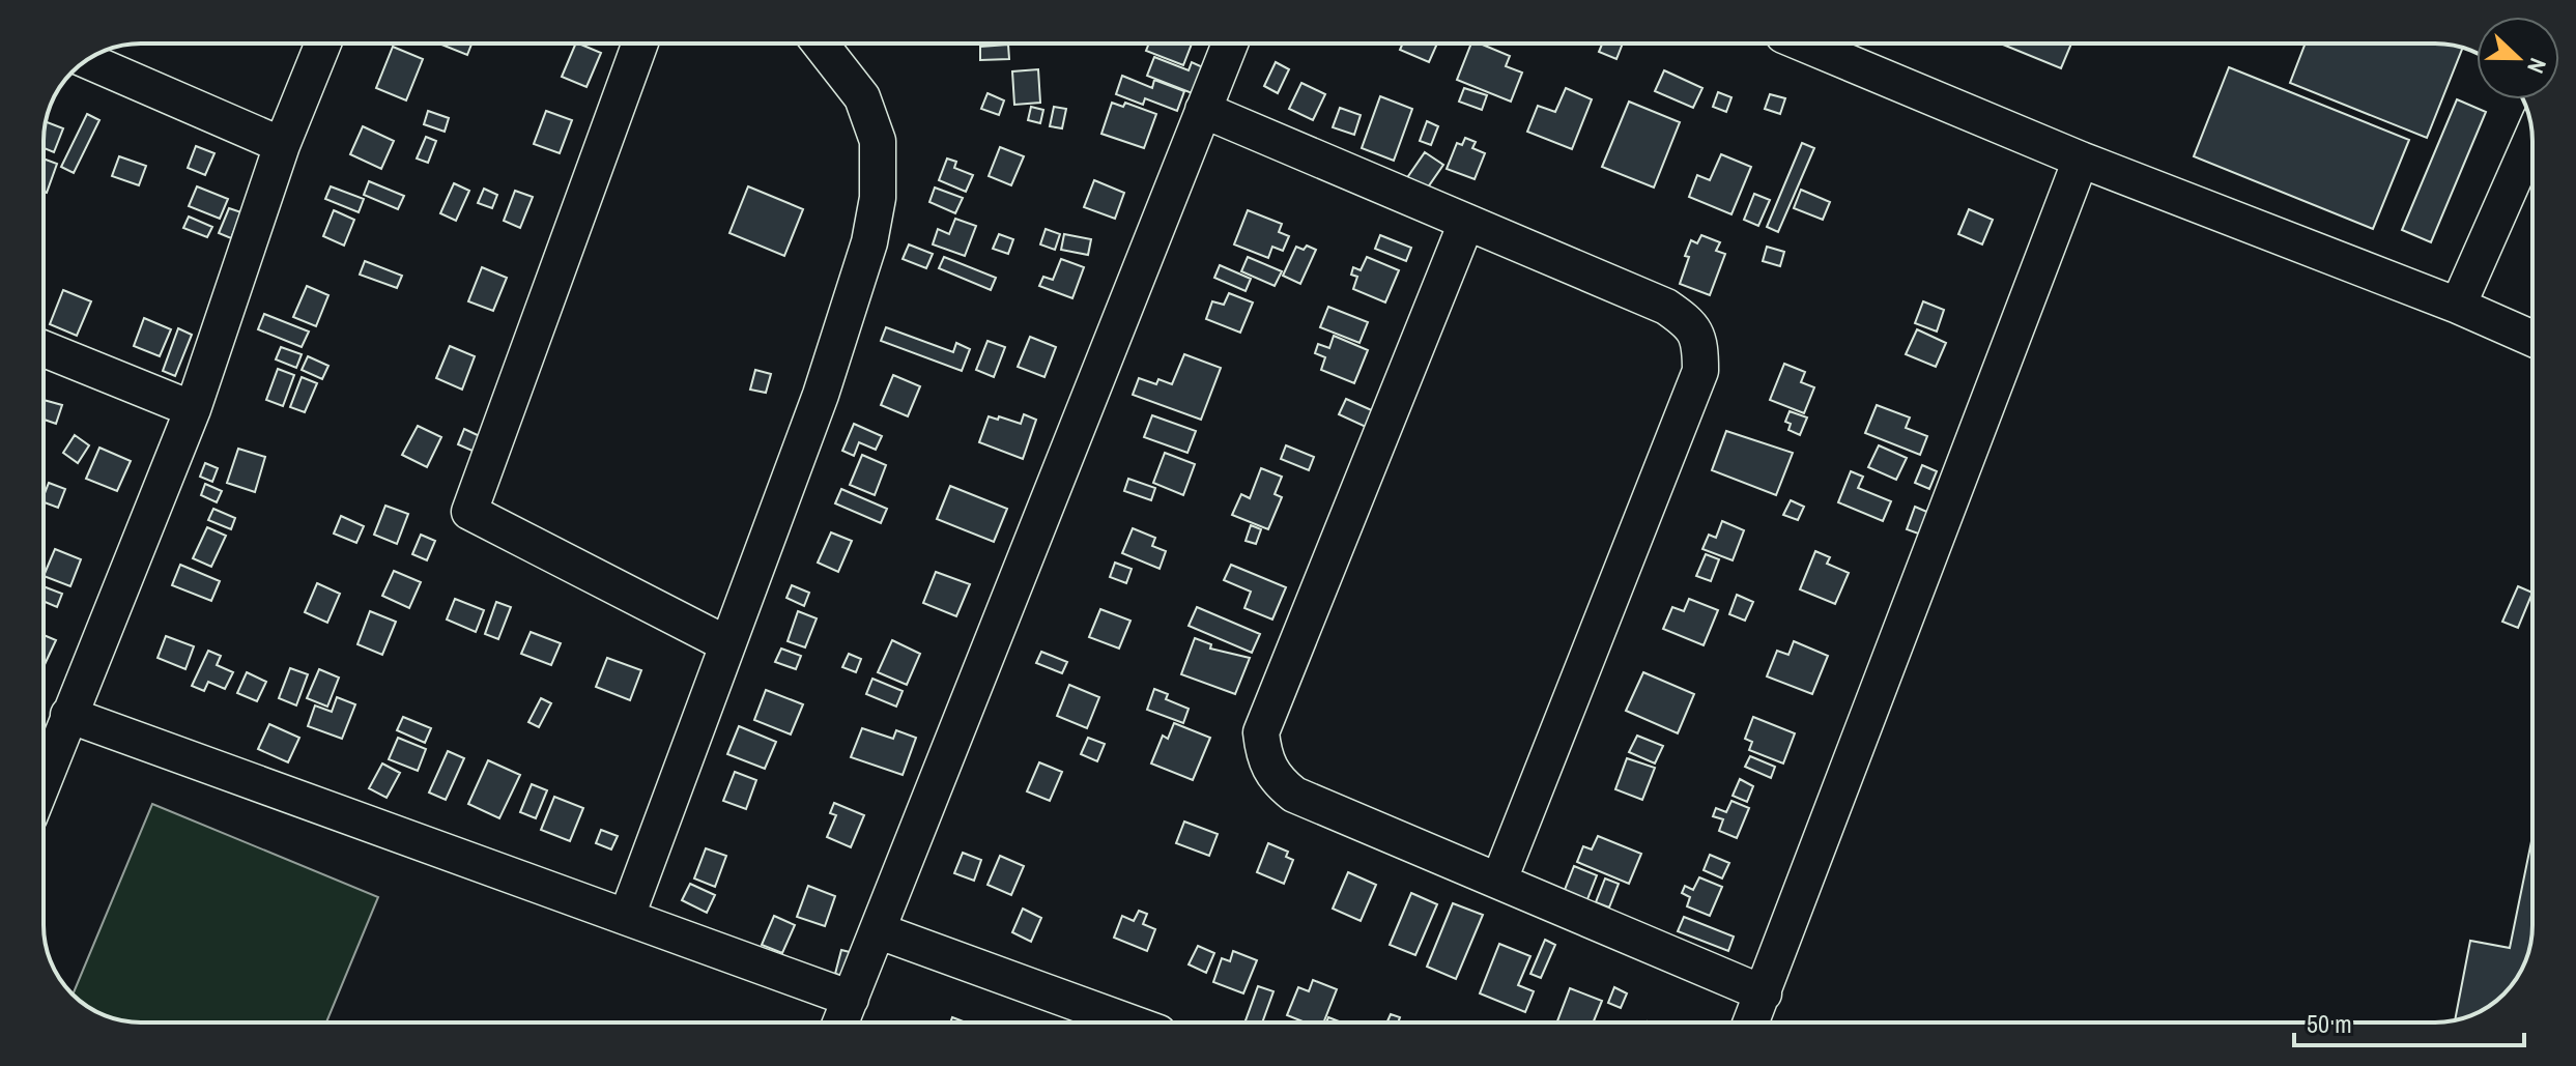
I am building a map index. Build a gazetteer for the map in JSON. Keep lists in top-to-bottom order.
{
  "scale_bar": "50 m",
  "north": "right"
}
